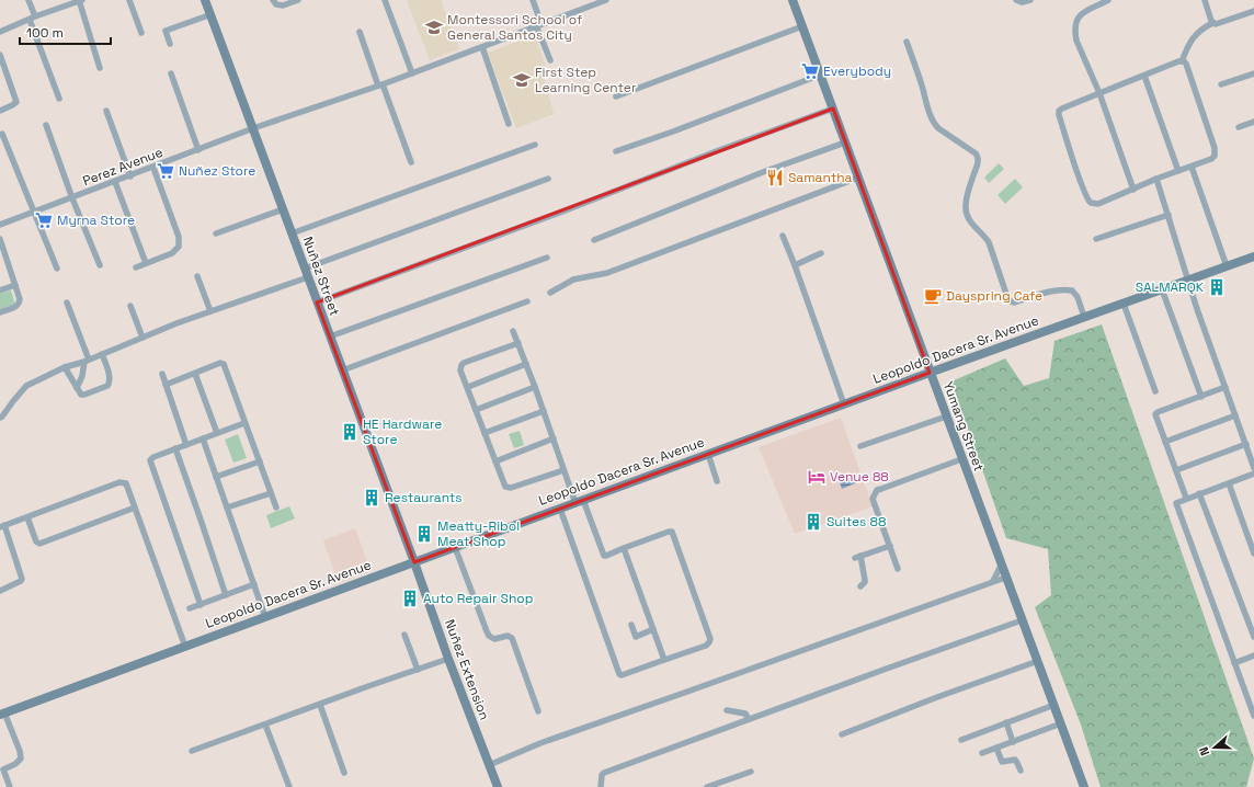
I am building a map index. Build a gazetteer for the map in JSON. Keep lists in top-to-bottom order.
{
  "streets": {
    "main road": [
      "Nuñez Street",
      "Leopoldo Dacera Sr. Avenue",
      "Yumang Street",
      "Nuñez Extension"
    ],
    "street": ["Perez Avenue"]
  },
  "crossings": [
    ["Perez Avenue", "Nuñez Street"],
    ["Nuñez Street", "Leopoldo Dacera Sr. Avenue"],
    ["Nuñez Street", "Nuñez Extension"],
    ["Leopoldo Dacera Sr. Avenue", "Yumang Street"],
    ["Leopoldo Dacera Sr. Avenue", "Nuñez Extension"]
  ],
  "places": {
    "school or university": ["Montessori School of General Santos City", "First Step Learning Center"],
    "supermarket": ["Everybody", "Nuñez Store", "Myrna Store"],
    "restaurant": ["Samantha"],
    "building": [
      "SALMARQK",
      "HE Hardware Store",
      "Restaurants",
      "Suites 88",
      "Meatty-Ribol Meat Shop",
      "Auto Repair Shop"
    ],
    "cafe": ["Dayspring Cafe"],
    "hotel": ["Venue 88"]
  },
  "scale_bar": "100 m",
  "north": "left"
}
